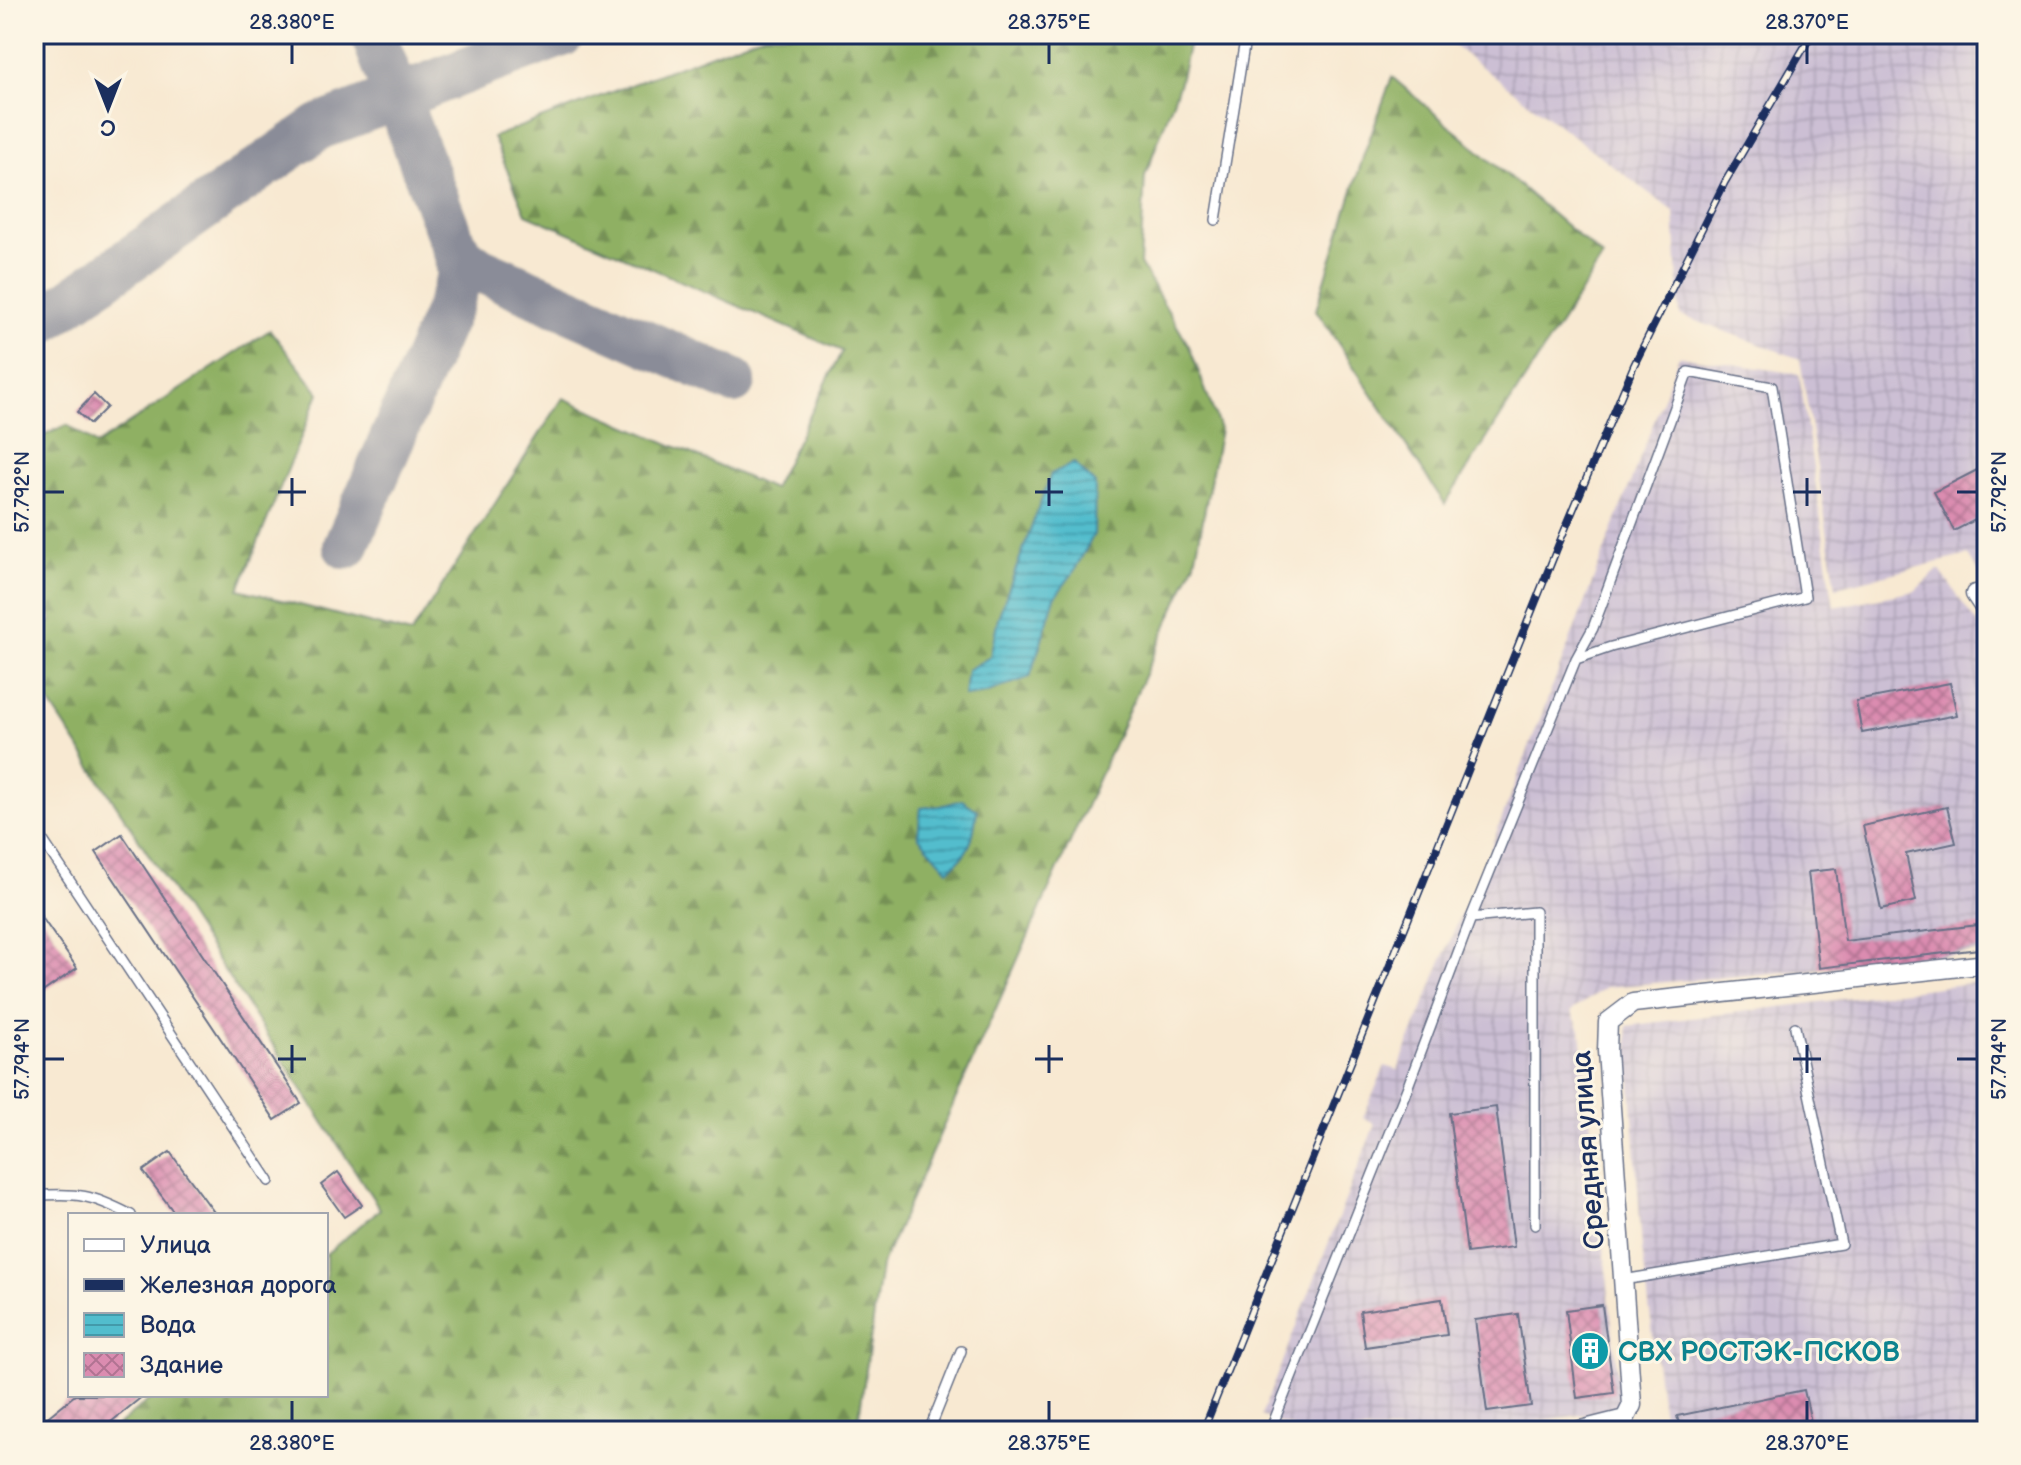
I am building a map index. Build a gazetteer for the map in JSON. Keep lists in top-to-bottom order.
{
  "streets": {
    "street": ["Средняя улица"]
  },
  "places": {
    "building": ["СВХ РОСТЭК-ПСКОВ"]
  },
  "legend": [
    "Улица",
    "Железная дорога",
    "Вода",
    "Здание"
  ],
  "north": "bottom",
  "coordinates": [
    "28.380°E",
    "28.375°E",
    "28.370°E",
    "57.792°N",
    "57.794°N"
  ]
}
